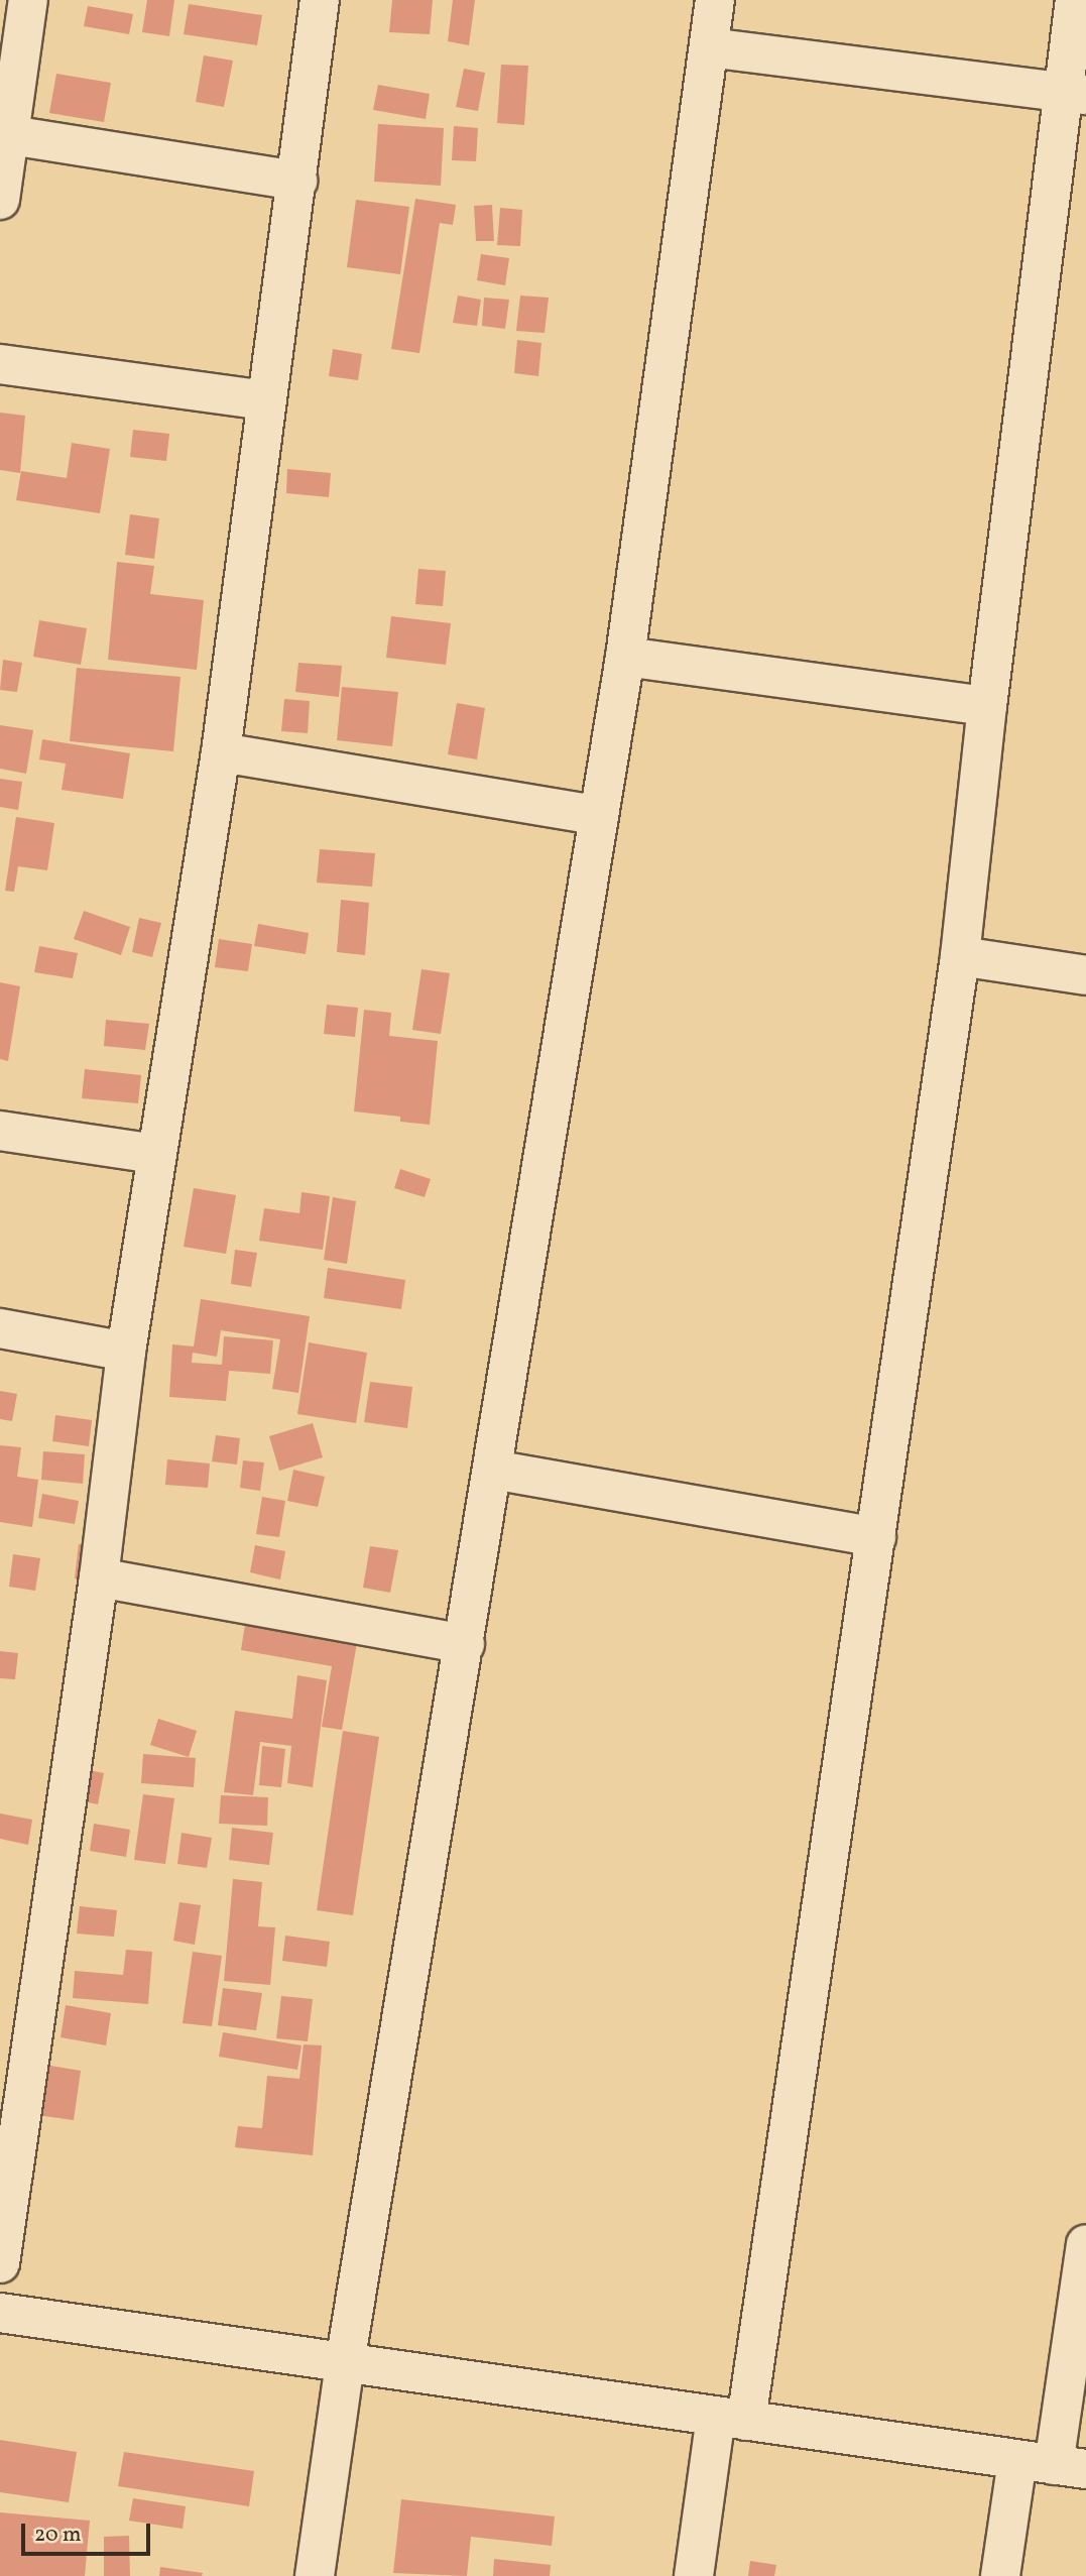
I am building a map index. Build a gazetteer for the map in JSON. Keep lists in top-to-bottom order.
{
  "scale_bar": "20 m"
}
